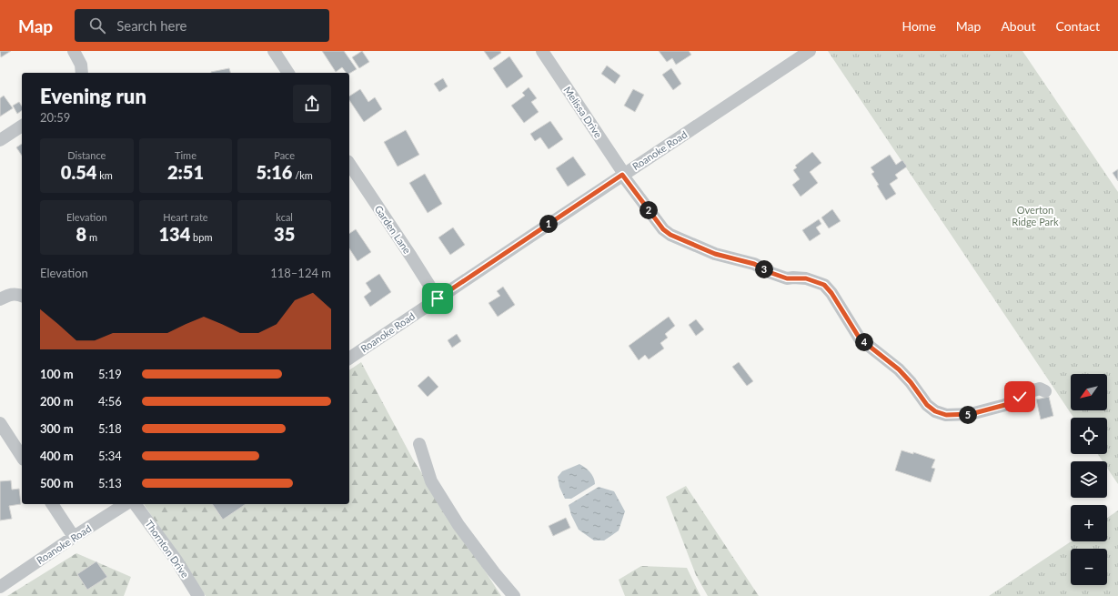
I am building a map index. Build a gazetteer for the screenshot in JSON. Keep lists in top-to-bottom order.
{
  "streets": {
    "street": [
      "Melissa Drive",
      "Roanoke Road",
      "Garden Lane",
      "Thornton Drive"
    ]
  },
  "crossings": [
    ["Melissa Drive", "Roanoke Road"],
    ["Roanoke Road", "Garden Lane"]
  ],
  "parks": ["Overton Ridge Park"],
  "north": "bottom left",
  "page": {
    "header": "Map",
    "search": "Search here",
    "nav": [
      "Home",
      "Map",
      "About",
      "Contact"
    ],
    "heading": ["Evening run", "20:59"],
    "stats": [
      ["Distance", "0.54 km"],
      ["Time", "2:51"],
      ["Pace", "5:16 /km"],
      ["Elevation", "8 m"],
      ["Heart rate", "134 bpm"],
      ["kcal", "35"]
    ],
    "pins": [
      "2",
      "1",
      "3",
      "4",
      "5"
    ],
    "chart": ["Elevation", "118–124 m"],
    "list": [
      {
        "name": "100 m",
        "note": "5:19"
      },
      {
        "name": "200 m",
        "note": "4:56"
      },
      {
        "name": "300 m",
        "note": "5:18"
      },
      {
        "name": "400 m",
        "note": "5:34"
      },
      {
        "name": "500 m",
        "note": "5:13"
      }
    ],
    "map_buttons": ["+", "−"]
  }
}
